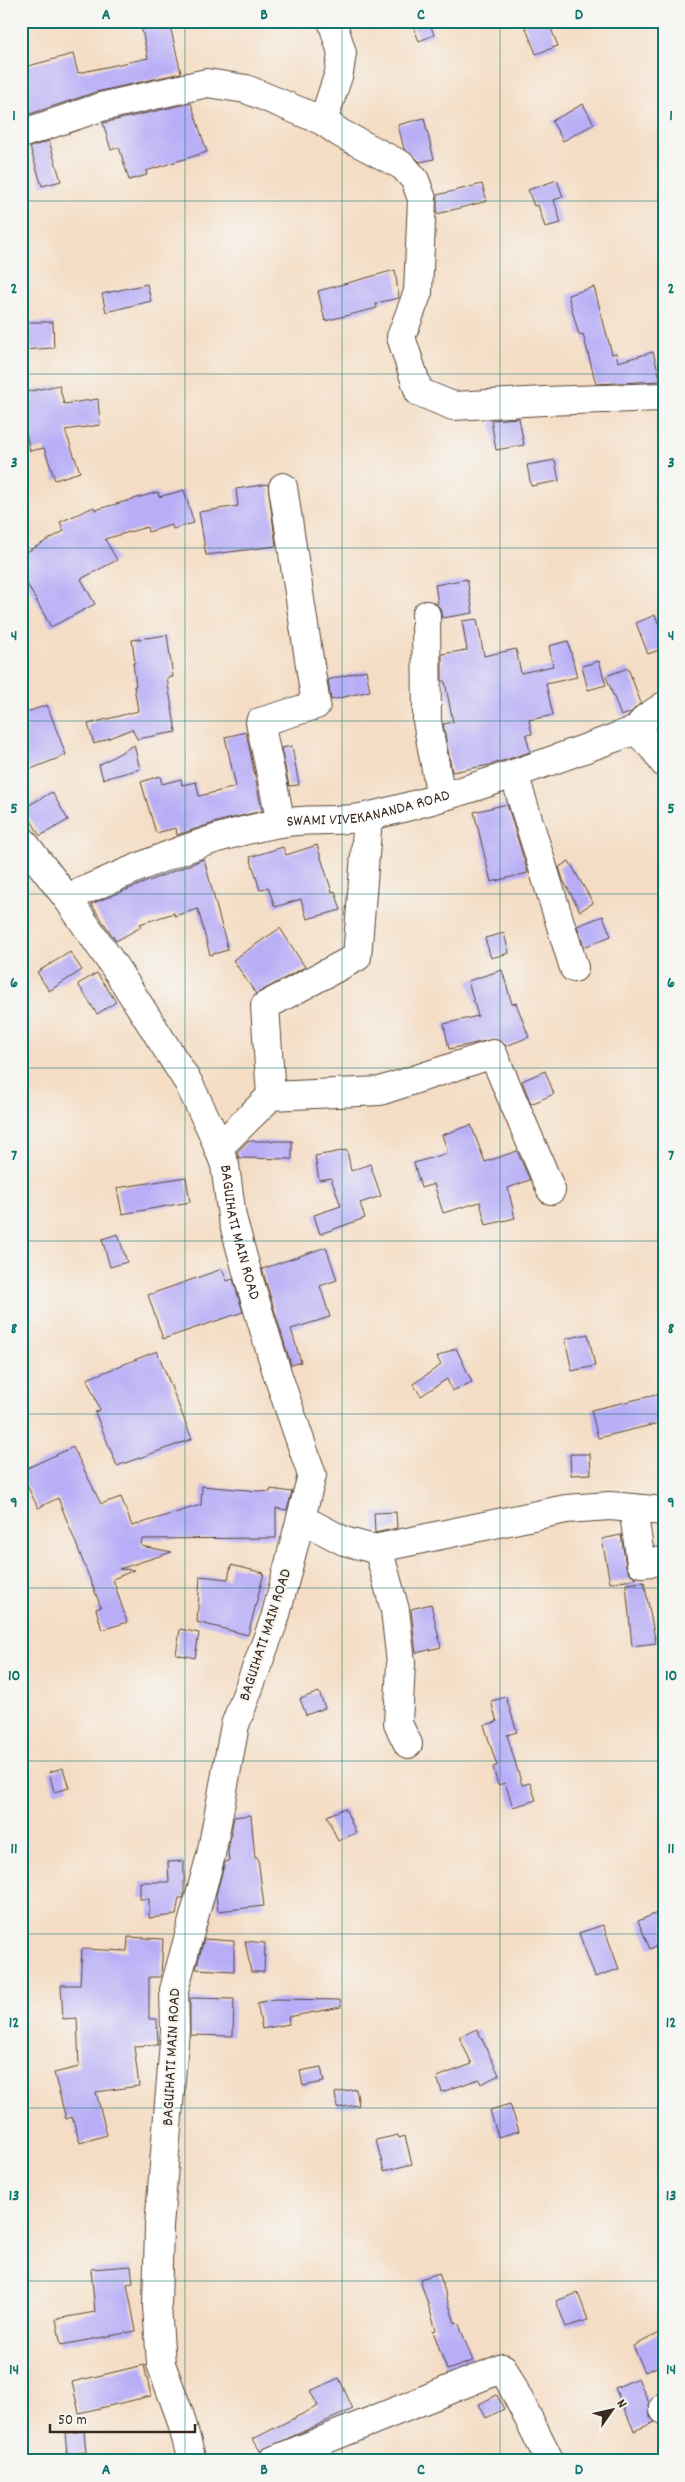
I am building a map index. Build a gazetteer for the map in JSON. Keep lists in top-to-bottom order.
{
  "streets": {
    "street": ["SWAMI VIVEKANANDA ROAD", "BAGUIHATI MAIN ROAD"]
  },
  "crossings": [
    ["SWAMI VIVEKANANDA ROAD", "BAGUIHATI MAIN ROAD"]
  ],
  "scale_bar": "50 m",
  "north": "top right",
  "grid": {
    "columns": [
      "A",
      "B",
      "C",
      "D"
    ],
    "rows": [
      "1",
      "2",
      "3",
      "4",
      "5",
      "6",
      "7",
      "8",
      "9",
      "10",
      "11",
      "12",
      "13",
      "14"
    ]
  }
}
